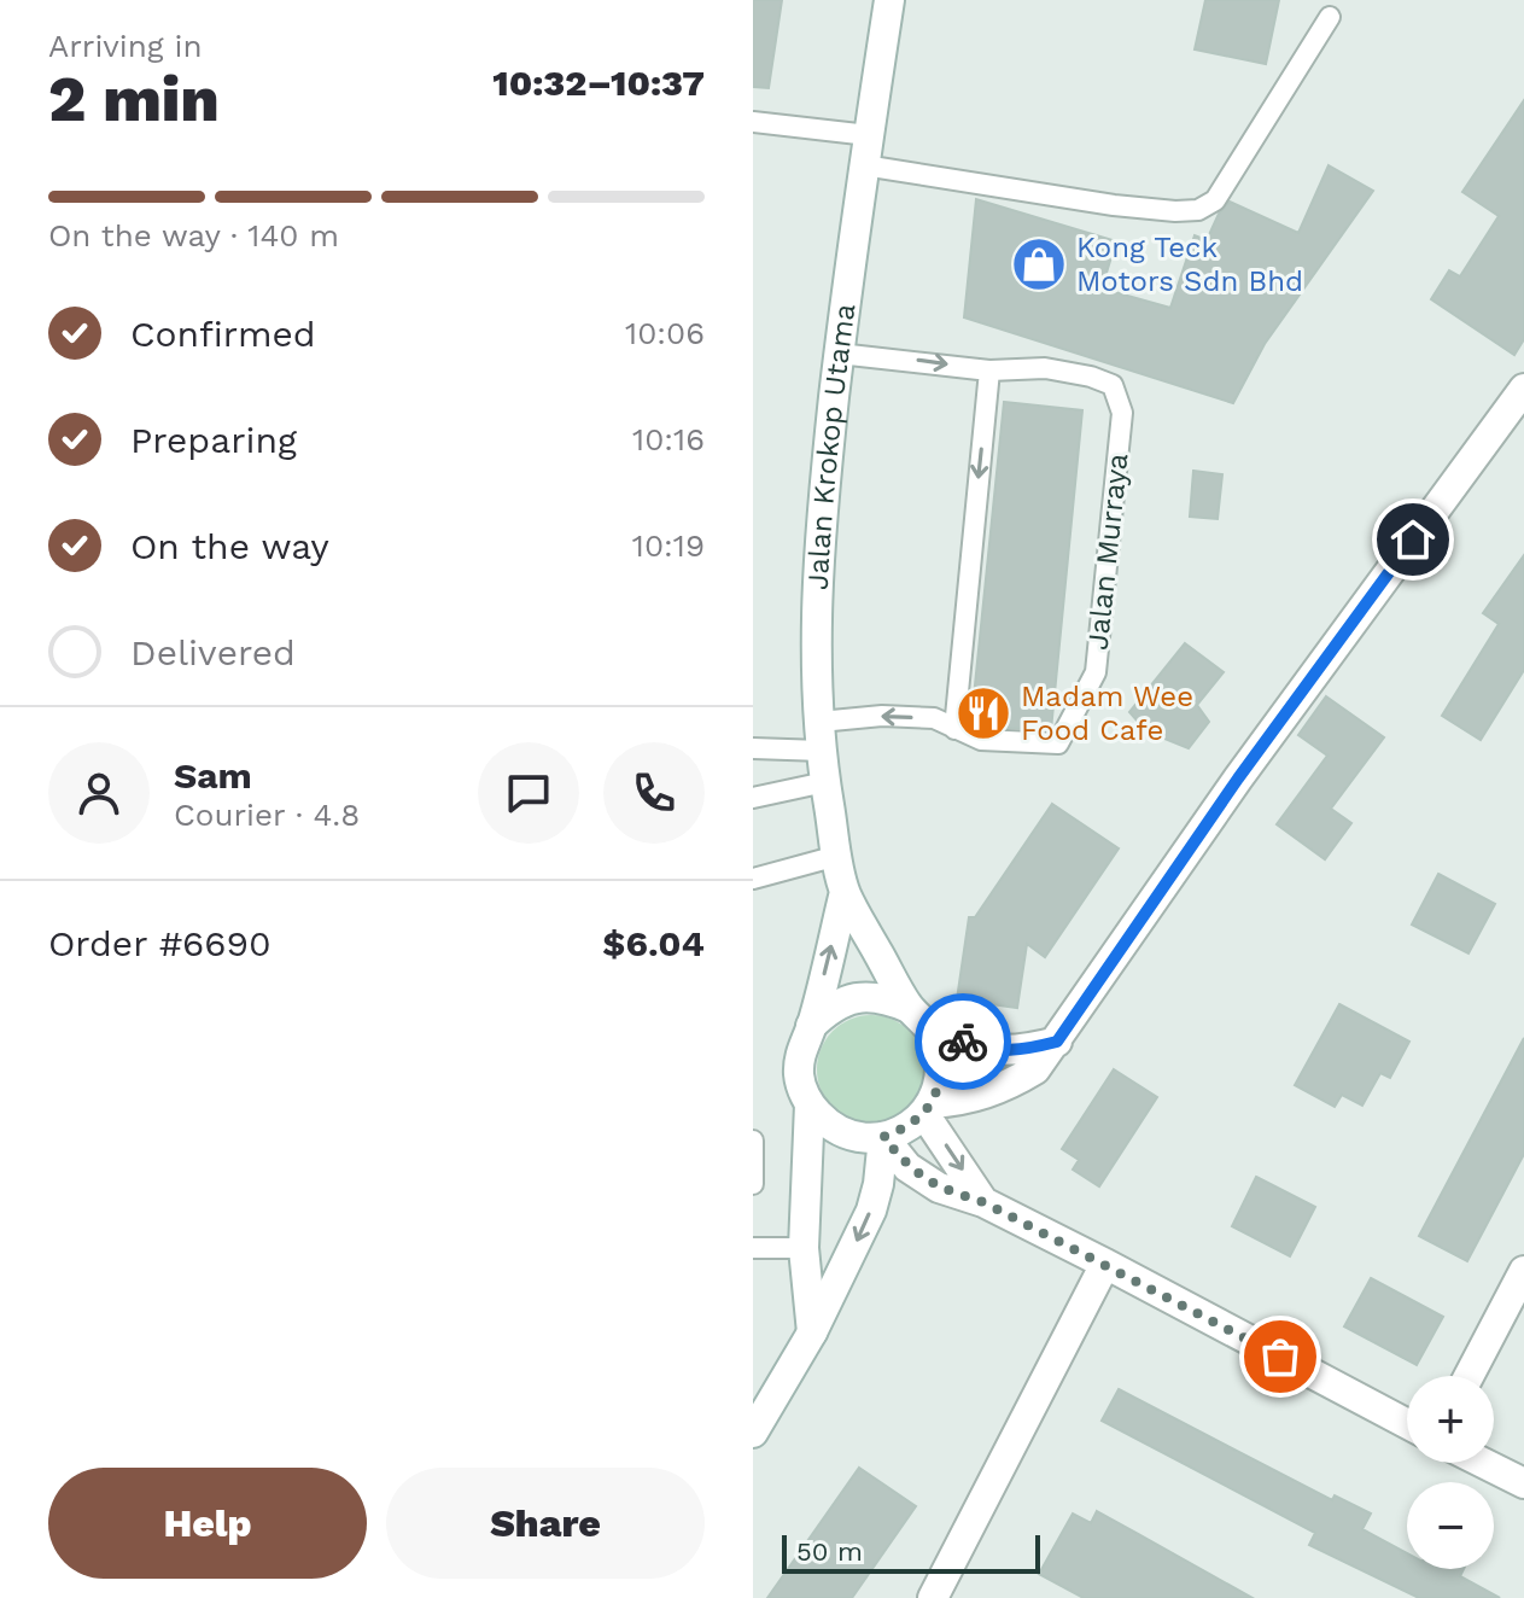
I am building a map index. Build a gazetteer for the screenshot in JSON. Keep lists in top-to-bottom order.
{
  "streets": {
    "street": ["Jalan Krokop Utama"],
    "lane": ["Jalan Murraya"]
  },
  "crossings": [
    ["Jalan Krokop Utama", "Jalan Murraya"]
  ],
  "places": {
    "shop": ["Kong Teck Motors Sdn Bhd"],
    "restaurant": ["Madam Wee Food Cafe"]
  },
  "scale_bar": "50 m",
  "page": {
    "heading": ["2 min", "Arriving in", "10:32–10:37"],
    "panel": [
      "Sam",
      "Courier · 4.8",
      "Order #6690",
      "$6.04"
    ],
    "bar": "On the way · 140 m",
    "list": [
      ["Confirmed", "10:06"],
      ["Preparing", "10:16"],
      ["On the way", "10:19"],
      "Delivered"
    ],
    "map_buttons": ["+", "−"],
    "buttons": ["Help", "Share"],
    "scale": "50 m"
  }
}
